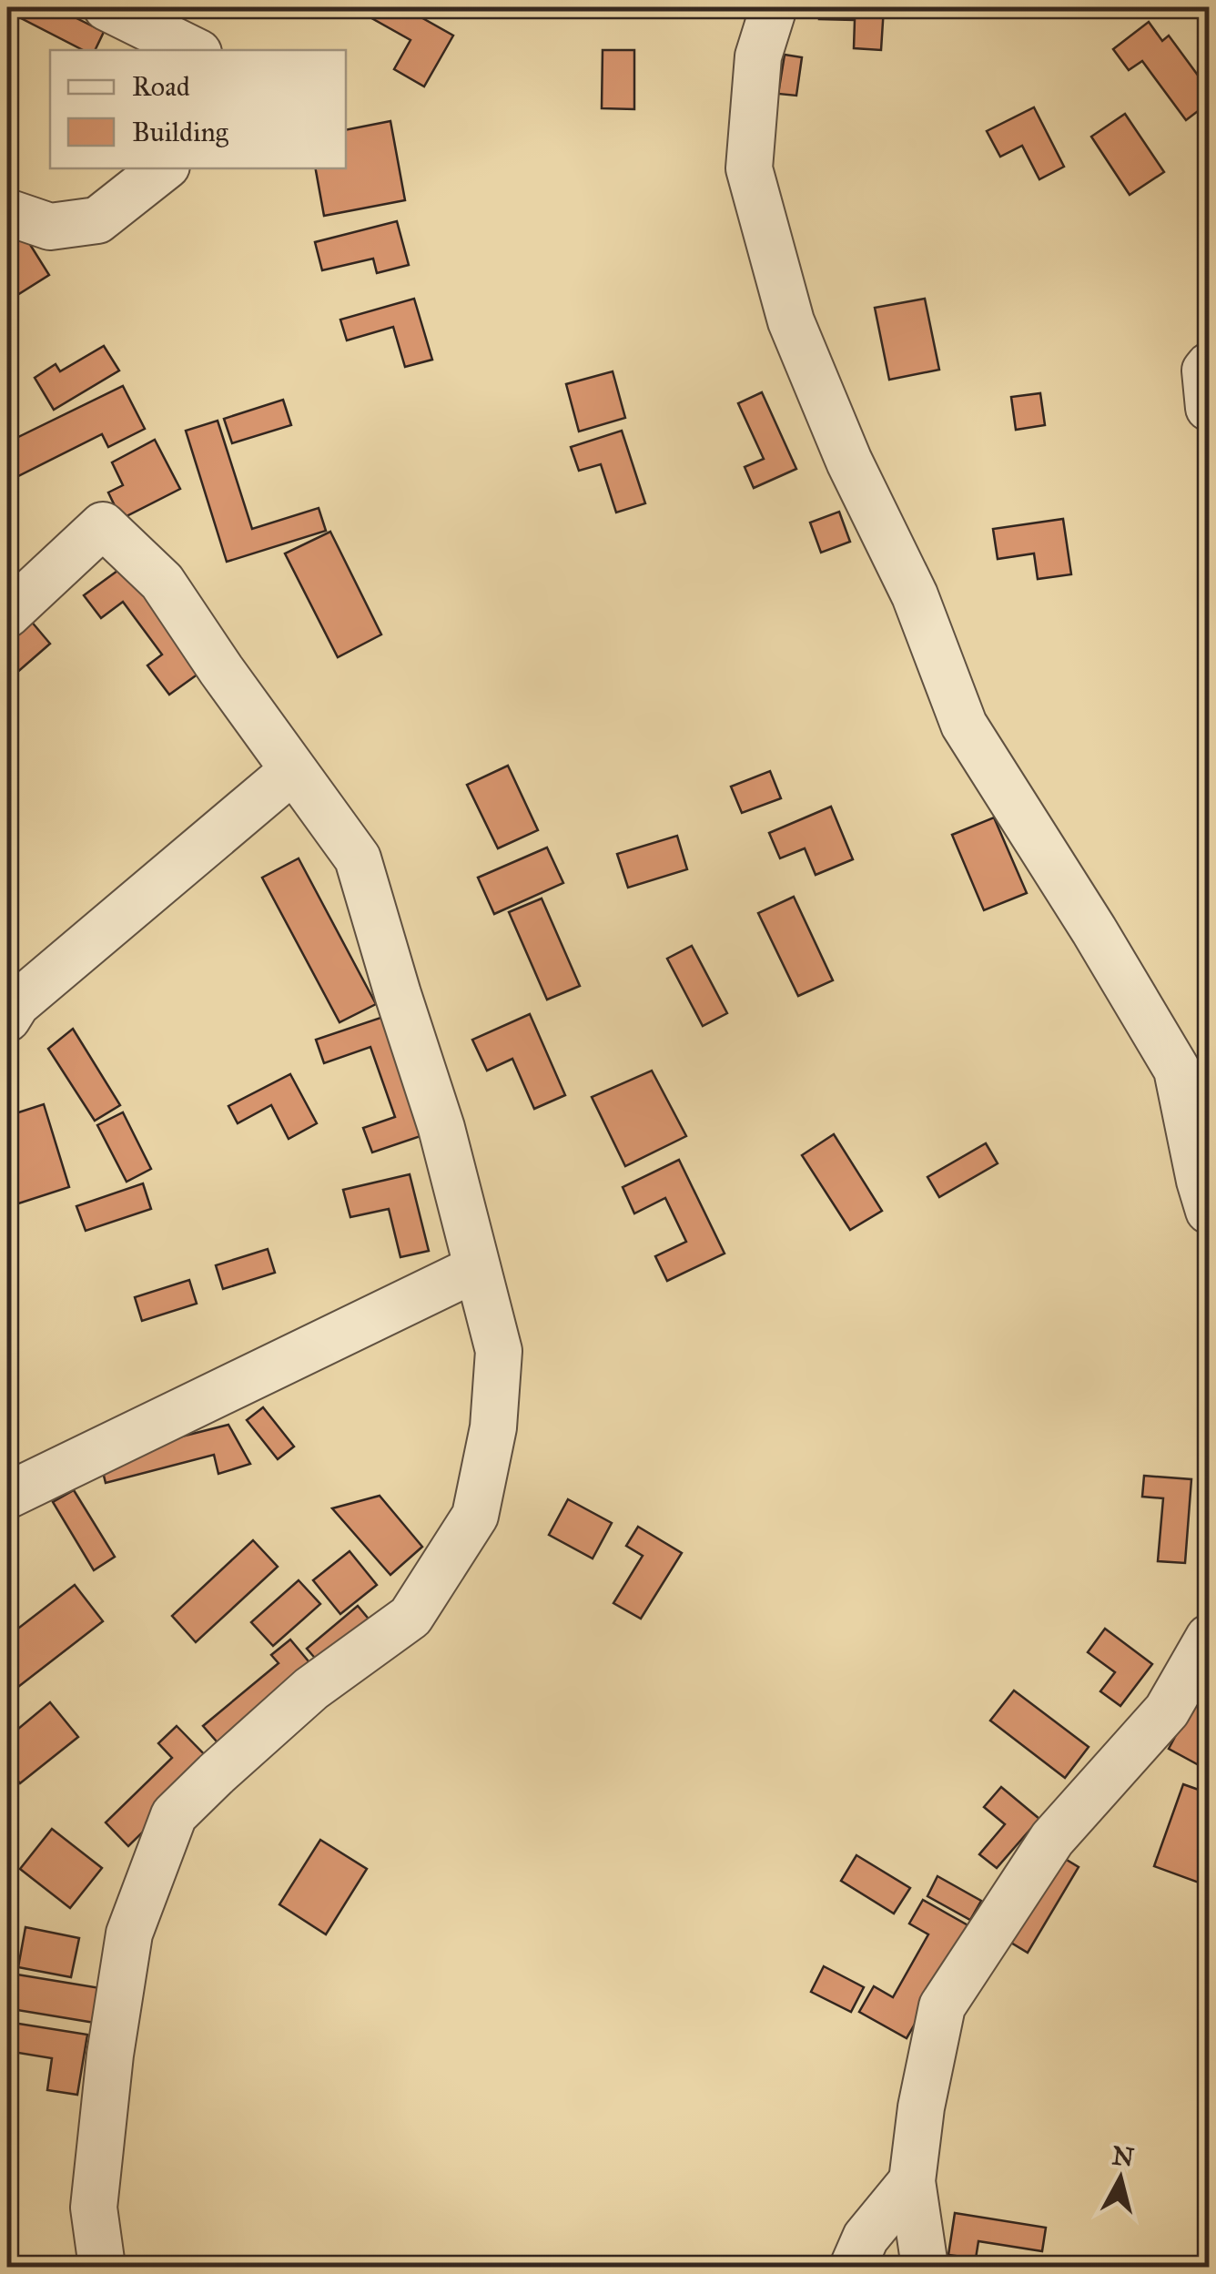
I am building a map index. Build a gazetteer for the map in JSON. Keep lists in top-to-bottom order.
{
  "legend": ["Road", "Building"],
  "north": "top"
}
